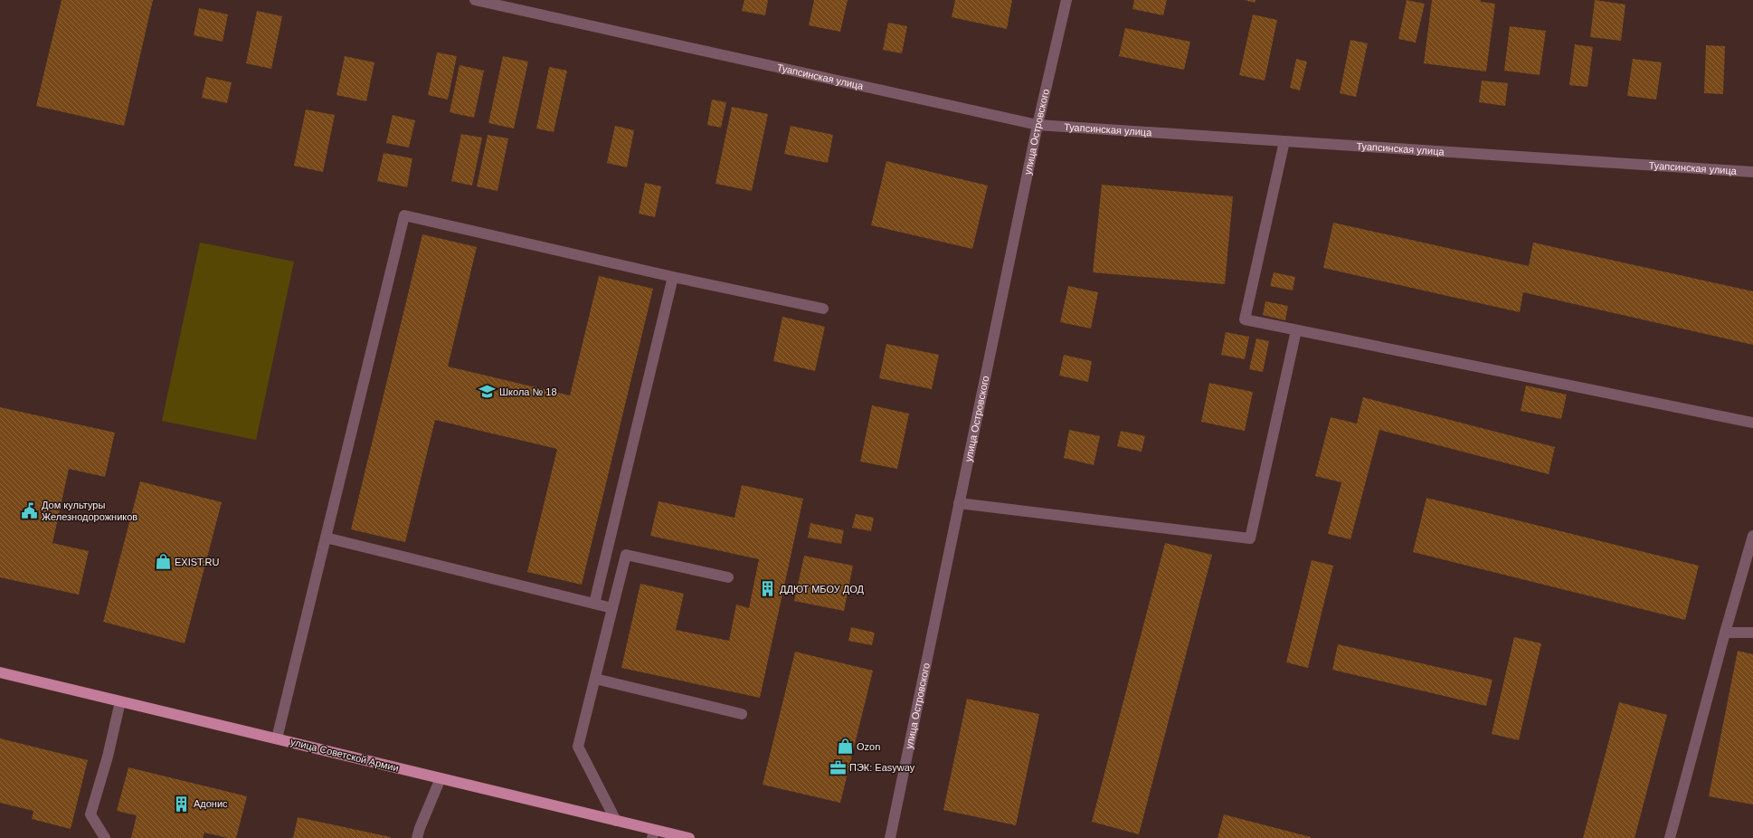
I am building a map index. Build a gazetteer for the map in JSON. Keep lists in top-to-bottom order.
{
  "streets": {
    "main road": ["улица Советской Армии"],
    "street": ["Туапсинская улица", "улица Островского"]
  },
  "crossings": [
    ["Туапсинская улица", "улица Островского"]
  ],
  "places": {
    "school or university": ["Школа № 18"],
    "public building": ["Дом культуры Железнодорожников"],
    "shop": ["EXIST.RU", "Ozon"],
    "building": ["ДДЮТ МБОУ ДОД", "Адонис"],
    "office": ["ПЭК: Easyway"]
  }
}
